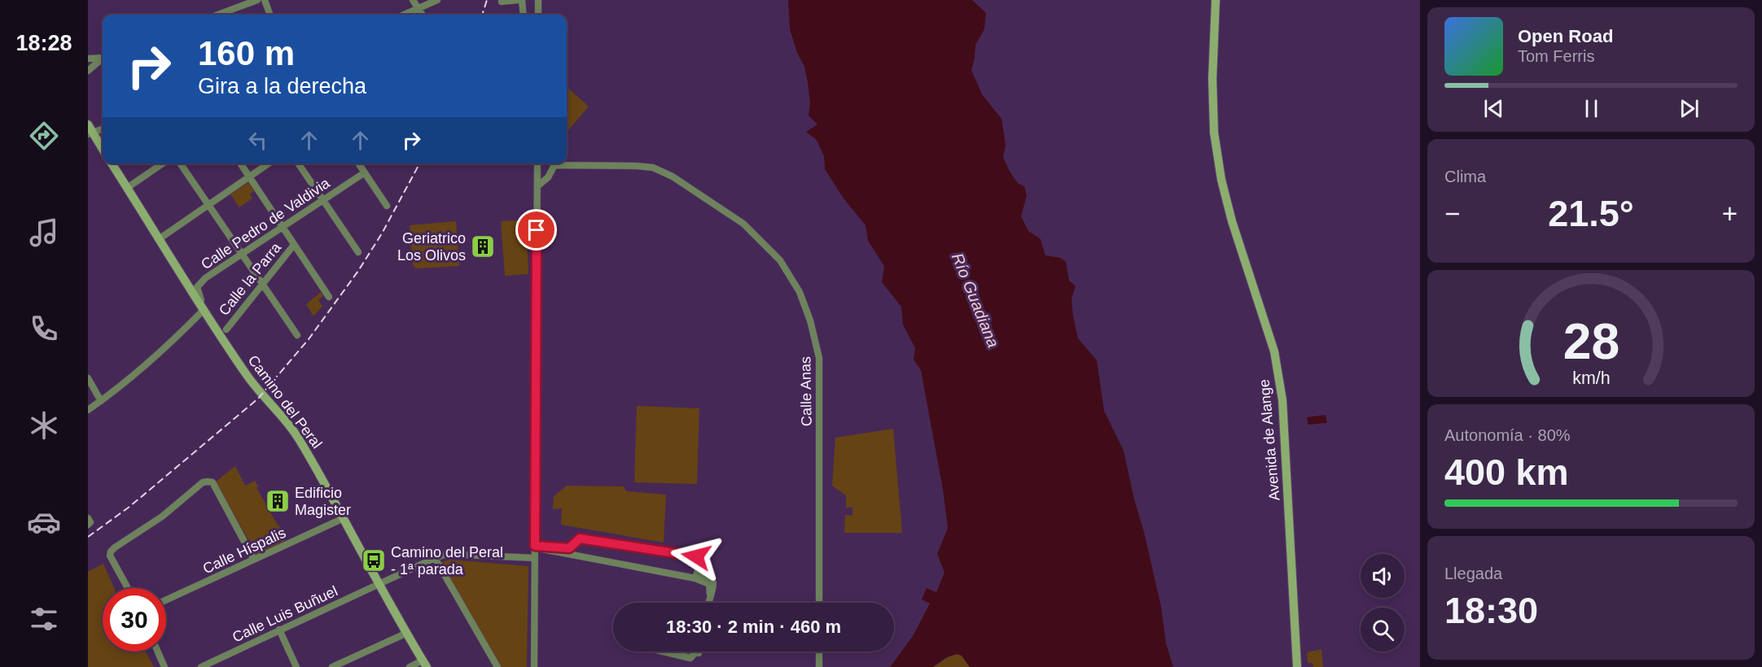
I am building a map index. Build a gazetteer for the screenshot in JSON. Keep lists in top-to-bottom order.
{
  "streets": {
    "street": [
      "Calle Pedro de Valdivia",
      "Calle la Parra",
      "Calle Anas",
      "Camino del Peral",
      "Avenida de Alange",
      "Calle Híspalis",
      "Calle Luis Buñuel"
    ]
  },
  "crossings": [
    ["Calle Pedro de Valdivia", "Camino del Peral"],
    ["Camino del Peral", "Calle Híspalis"],
    ["Camino del Peral", "Calle Luis Buñuel"]
  ],
  "water": ["Río Guadiana"],
  "places": {
    "building": ["Geriatrico Los Olivos", "Edificio Magister"],
    "bus stop": ["Camino del Peral - 1ª parada"]
  },
  "page": {
    "tabs": "18:28",
    "turn": ["160 m", "Gira a la derecha"],
    "song": ["Open Road", "Tom Ferris"],
    "tile": [
      "Clima",
      ["Autonomía · 80%", "400 km"],
      ["Llegada", "18:30"]
    ],
    "heat": ["−", "21.5°", "+"],
    "limit": "30",
    "trip": "18:30 · 2 min · 460 m",
    "gauge": ["28", "km/h"]
  }
}
